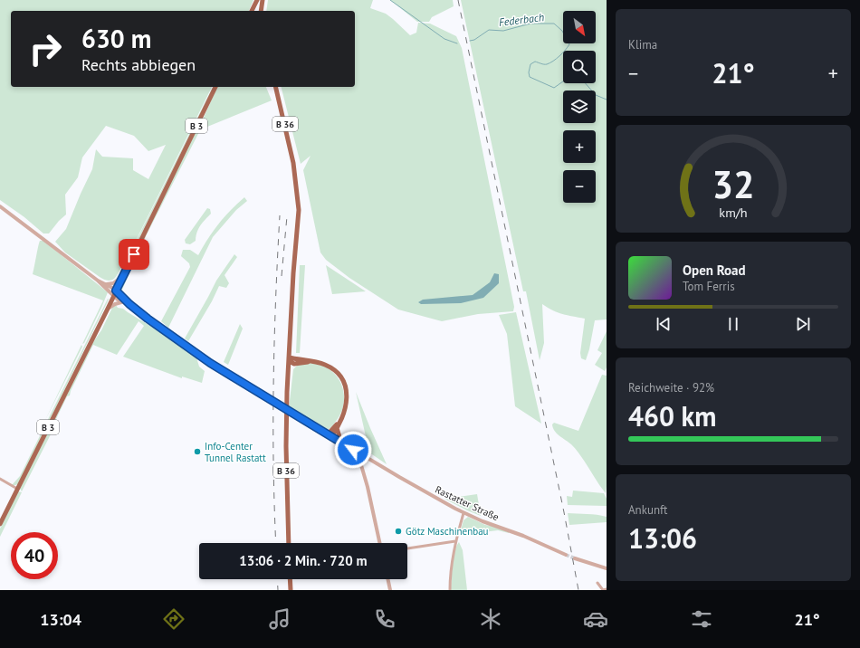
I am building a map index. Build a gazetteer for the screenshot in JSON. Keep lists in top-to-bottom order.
{
  "streets": {
    "main road": ["B 36", "B 3"],
    "street": ["Rastatter Straße"]
  },
  "water": ["Federbach"],
  "places": ["Info-Center Tunnel Rastatt", "Götz Maschinenbau"],
  "north": "bottom right",
  "page": {
    "tile": [
      "Klima",
      ["Reichweite · 92%", "460 km"],
      ["Ankunft", "13:06"]
    ],
    "map_buttons": ["+", "−"],
    "turn": ["630 m", "Rechts abbiegen"],
    "heat": ["−", "21°", "+"],
    "song": ["Open Road", "Tom Ferris"],
    "limit": "40",
    "trip": "13:06 · 2 Min. · 720 m",
    "tabs": ["13:04", "21°"],
    "gauge": ["32", "km/h"]
  }
}
